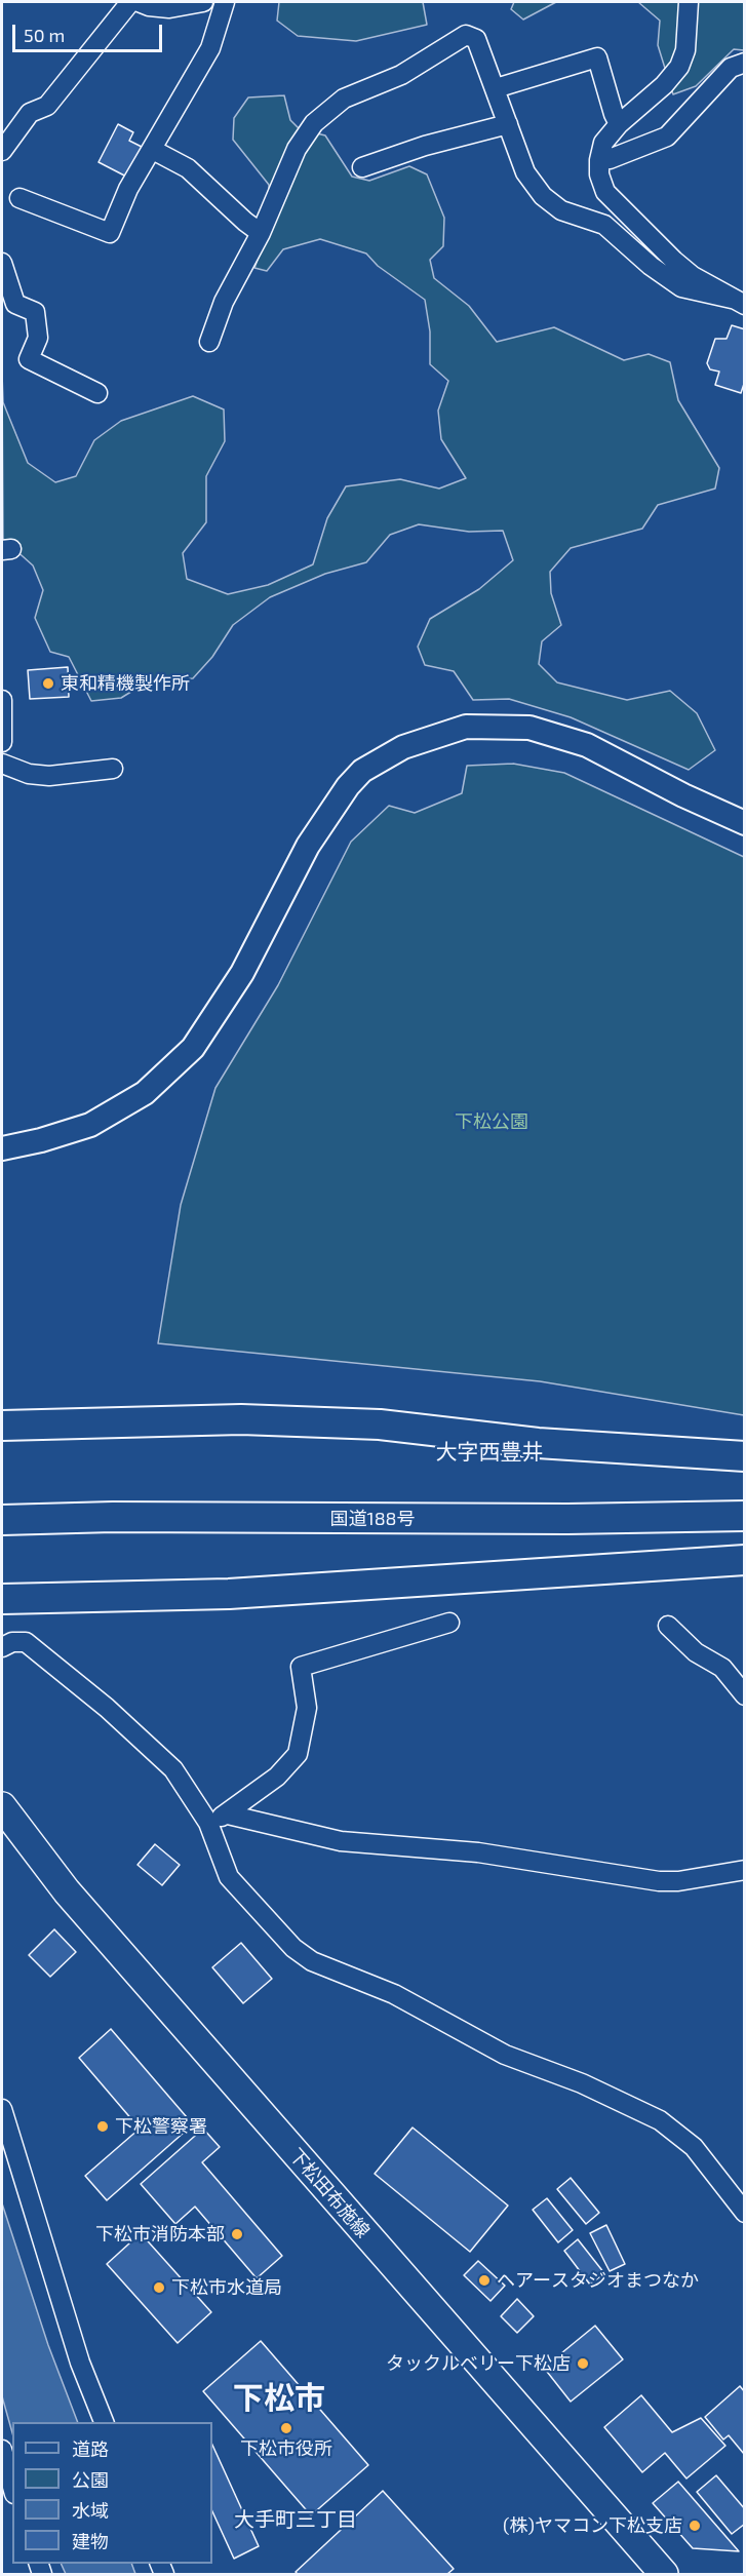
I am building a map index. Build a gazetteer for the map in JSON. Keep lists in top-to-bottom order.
{
  "streets": {
    "highway": ["国道188号"],
    "main road": ["下松田布施線"]
  },
  "districts": ["大字西豊井", "下松市", "大手町三丁目"],
  "parks": ["下松公園"],
  "places": [
    "東和精機製作所",
    "下松警察署",
    "下松市消防本部",
    "ヘアースタジオまつなか",
    "下松市水道局",
    "タックルベリー下松店",
    "下松市役所",
    "(株)ヤマコン下松支店"
  ],
  "legend": [
    "道路",
    "公園",
    "水域",
    "建物"
  ],
  "scale_bar": "50 m"
}
